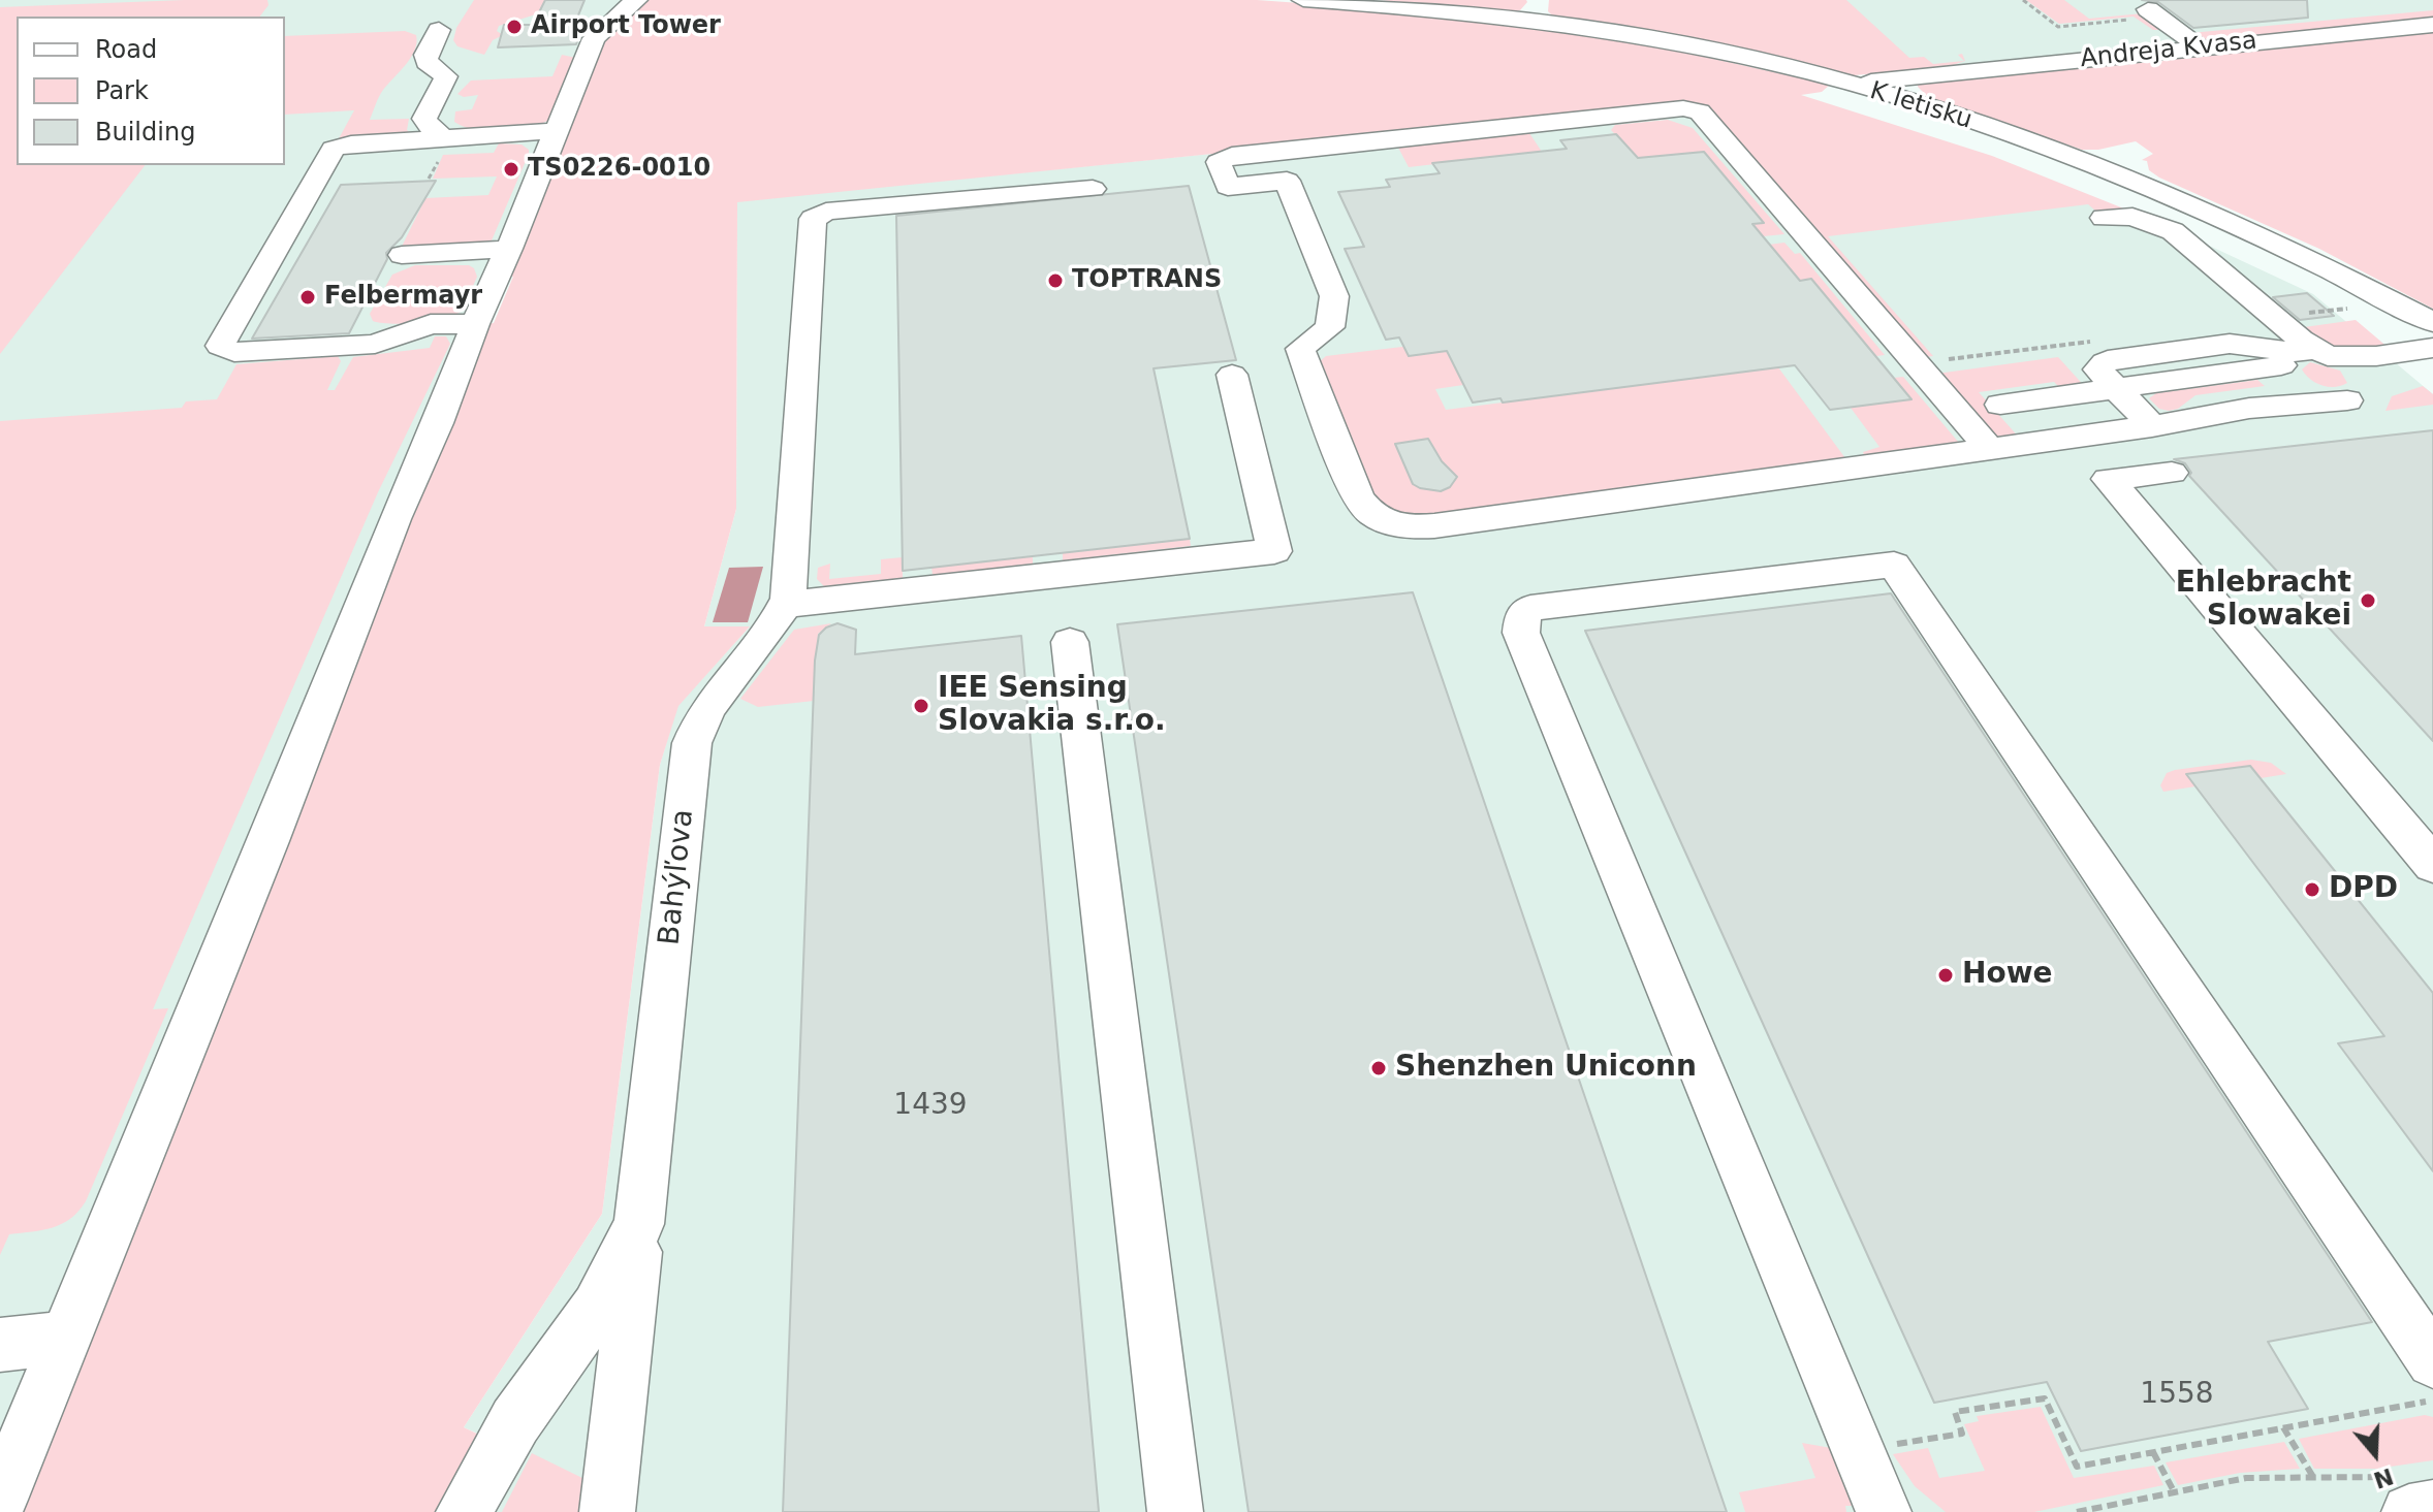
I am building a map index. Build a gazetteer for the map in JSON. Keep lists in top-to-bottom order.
{
  "streets": {
    "street": ["Andreja Kvasa", "K letisku", "Bahýľova"]
  },
  "crossings": [
    ["Andreja Kvasa", "K letisku"]
  ],
  "places": [
    "Airport Tower",
    "TS0226-0010",
    "TOPTRANS",
    "Felbermayr",
    "Ehlebracht Slowakei",
    "IEE Sensing Slovakia s.r.o.",
    "DPD",
    "Howe",
    "Shenzhen Uniconn"
  ],
  "house_numbers": ["1439", "1558"],
  "legend": ["Road", "Park", "Building"],
  "north": "bottom"
}
